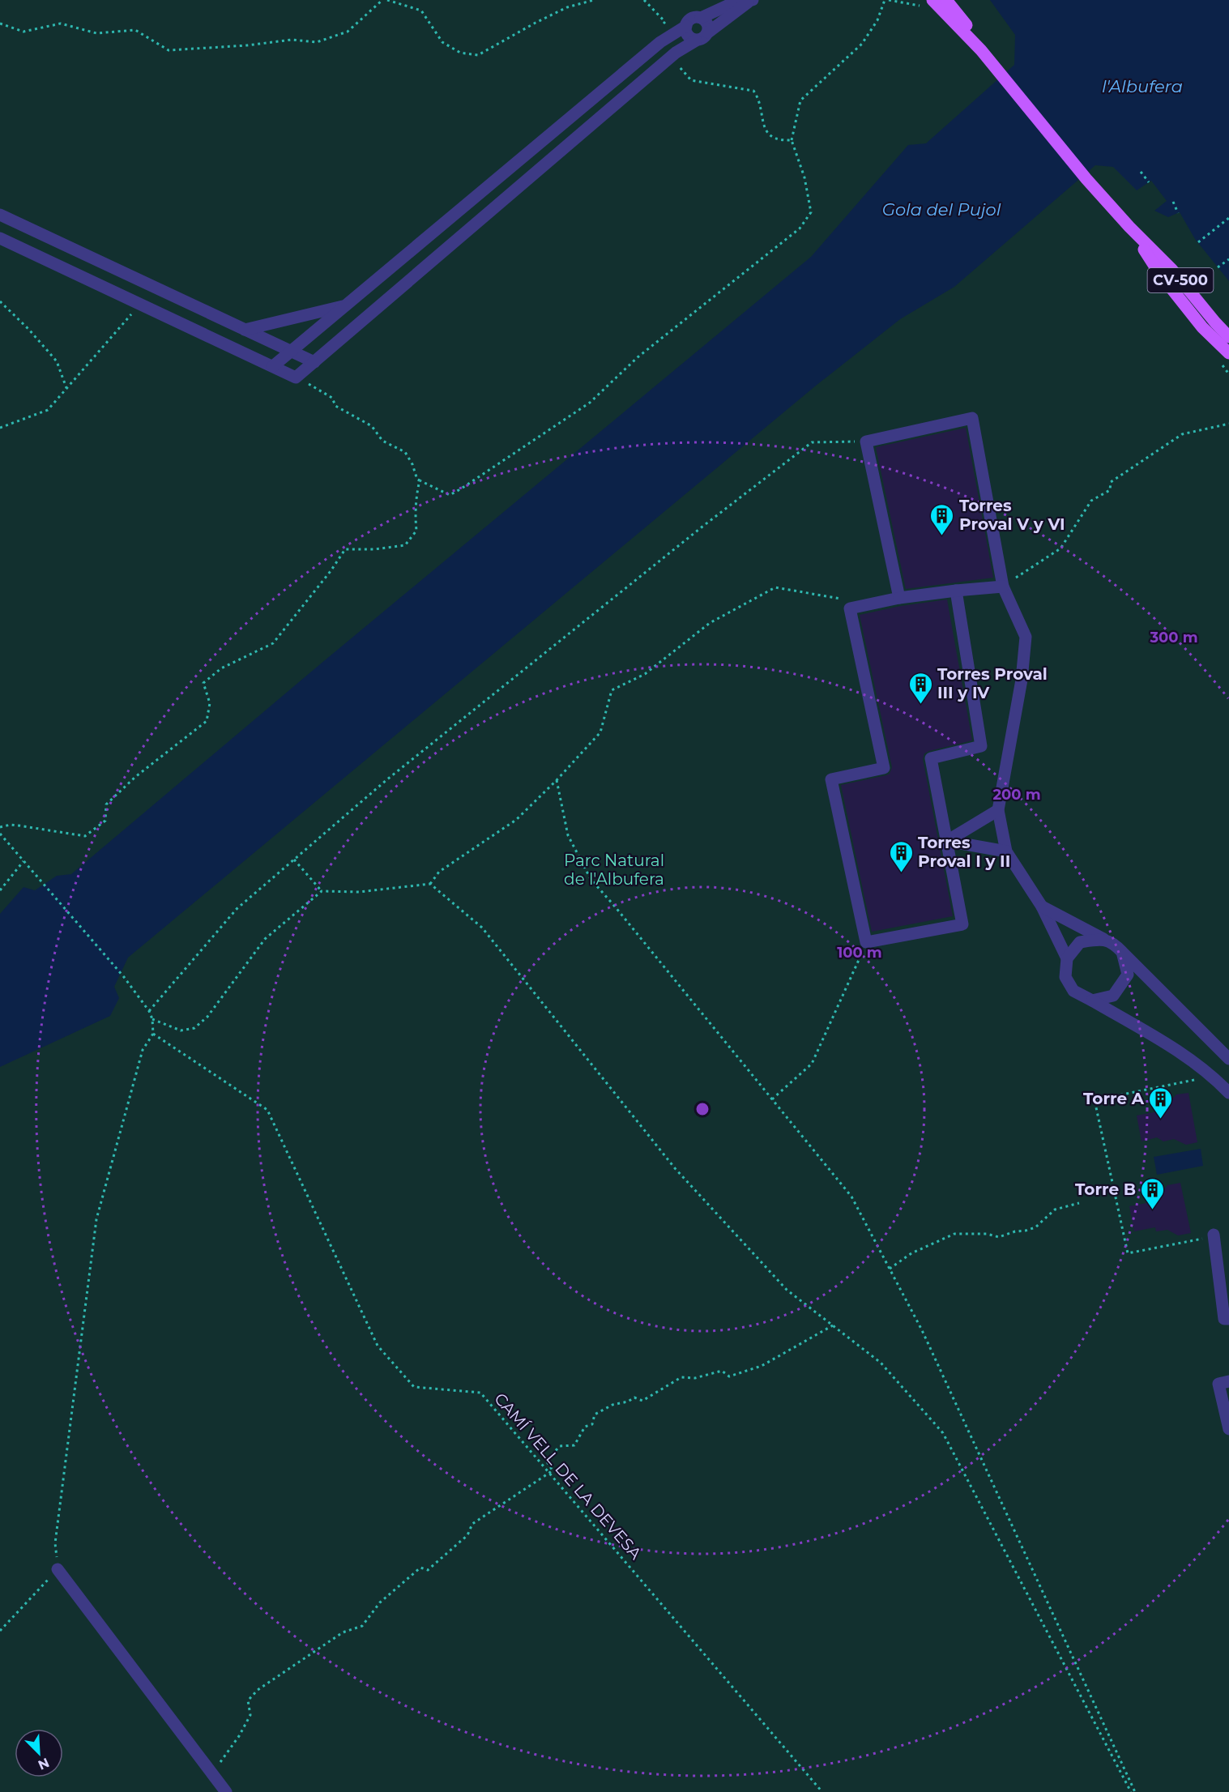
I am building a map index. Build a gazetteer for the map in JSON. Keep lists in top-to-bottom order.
{
  "streets": {
    "main road": ["CV-500"],
    "path": ["CAMÍ VELL DE LA DEVESA"]
  },
  "water": ["l'Albufera", "Gola del Pujol"],
  "parks": ["Parc Natural de l'Albufera"],
  "places": {
    "building": [
      "Torres Proval V y VI",
      "Torres Proval III y IV",
      "Torres Proval I y II",
      "Torre A",
      "Torre B"
    ]
  },
  "north": "bottom right",
  "rings": ["300 m", "200 m", "100 m"]
}
